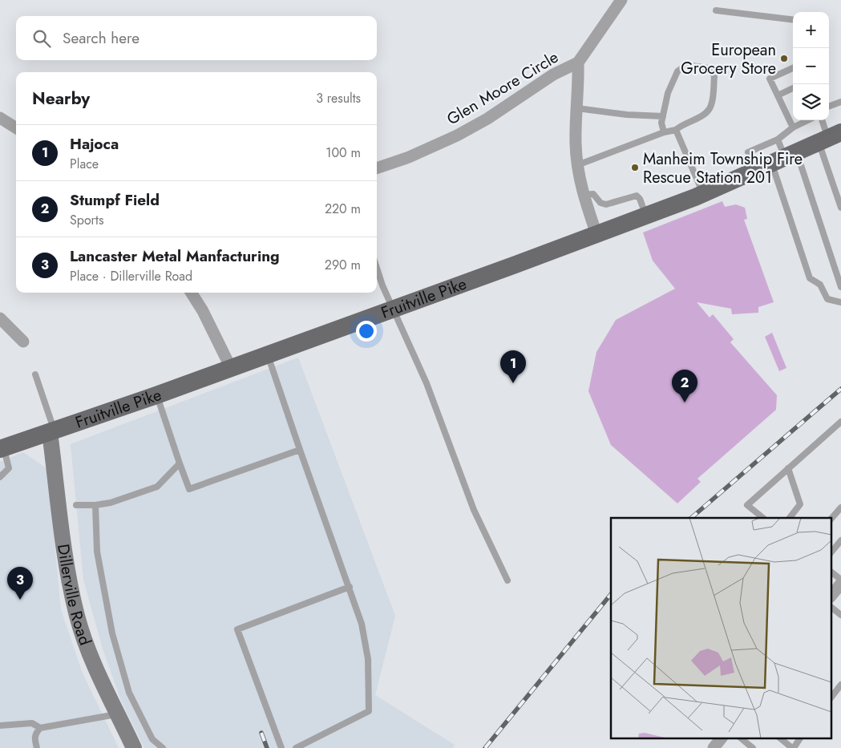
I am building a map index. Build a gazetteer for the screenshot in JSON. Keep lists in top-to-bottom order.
{
  "streets": {
    "main road": ["Fruitville Pike", "Dillerville Road"],
    "street": ["Glen Moore Circle"]
  },
  "crossings": [
    ["Fruitville Pike", "Dillerville Road"]
  ],
  "places": ["European Grocery Store", "Manheim Township Fire Rescue Station 201"],
  "page": {
    "map_buttons": ["+", "−"],
    "search": "Search here",
    "heading": ["Nearby", "3 results"],
    "list": [
      {
        "mark": "1",
        "name": "Hajoca",
        "note": "Place",
        "value": "100 m"
      },
      {
        "mark": "2",
        "name": "Stumpf Field",
        "note": "Sports",
        "value": "220 m"
      },
      {
        "mark": "3",
        "name": "Lancaster Metal Manfacturing",
        "note": "Place · Dillerville Road",
        "value": "290 m"
      }
    ],
    "pins": ["1", "2", "3"]
  }
}
